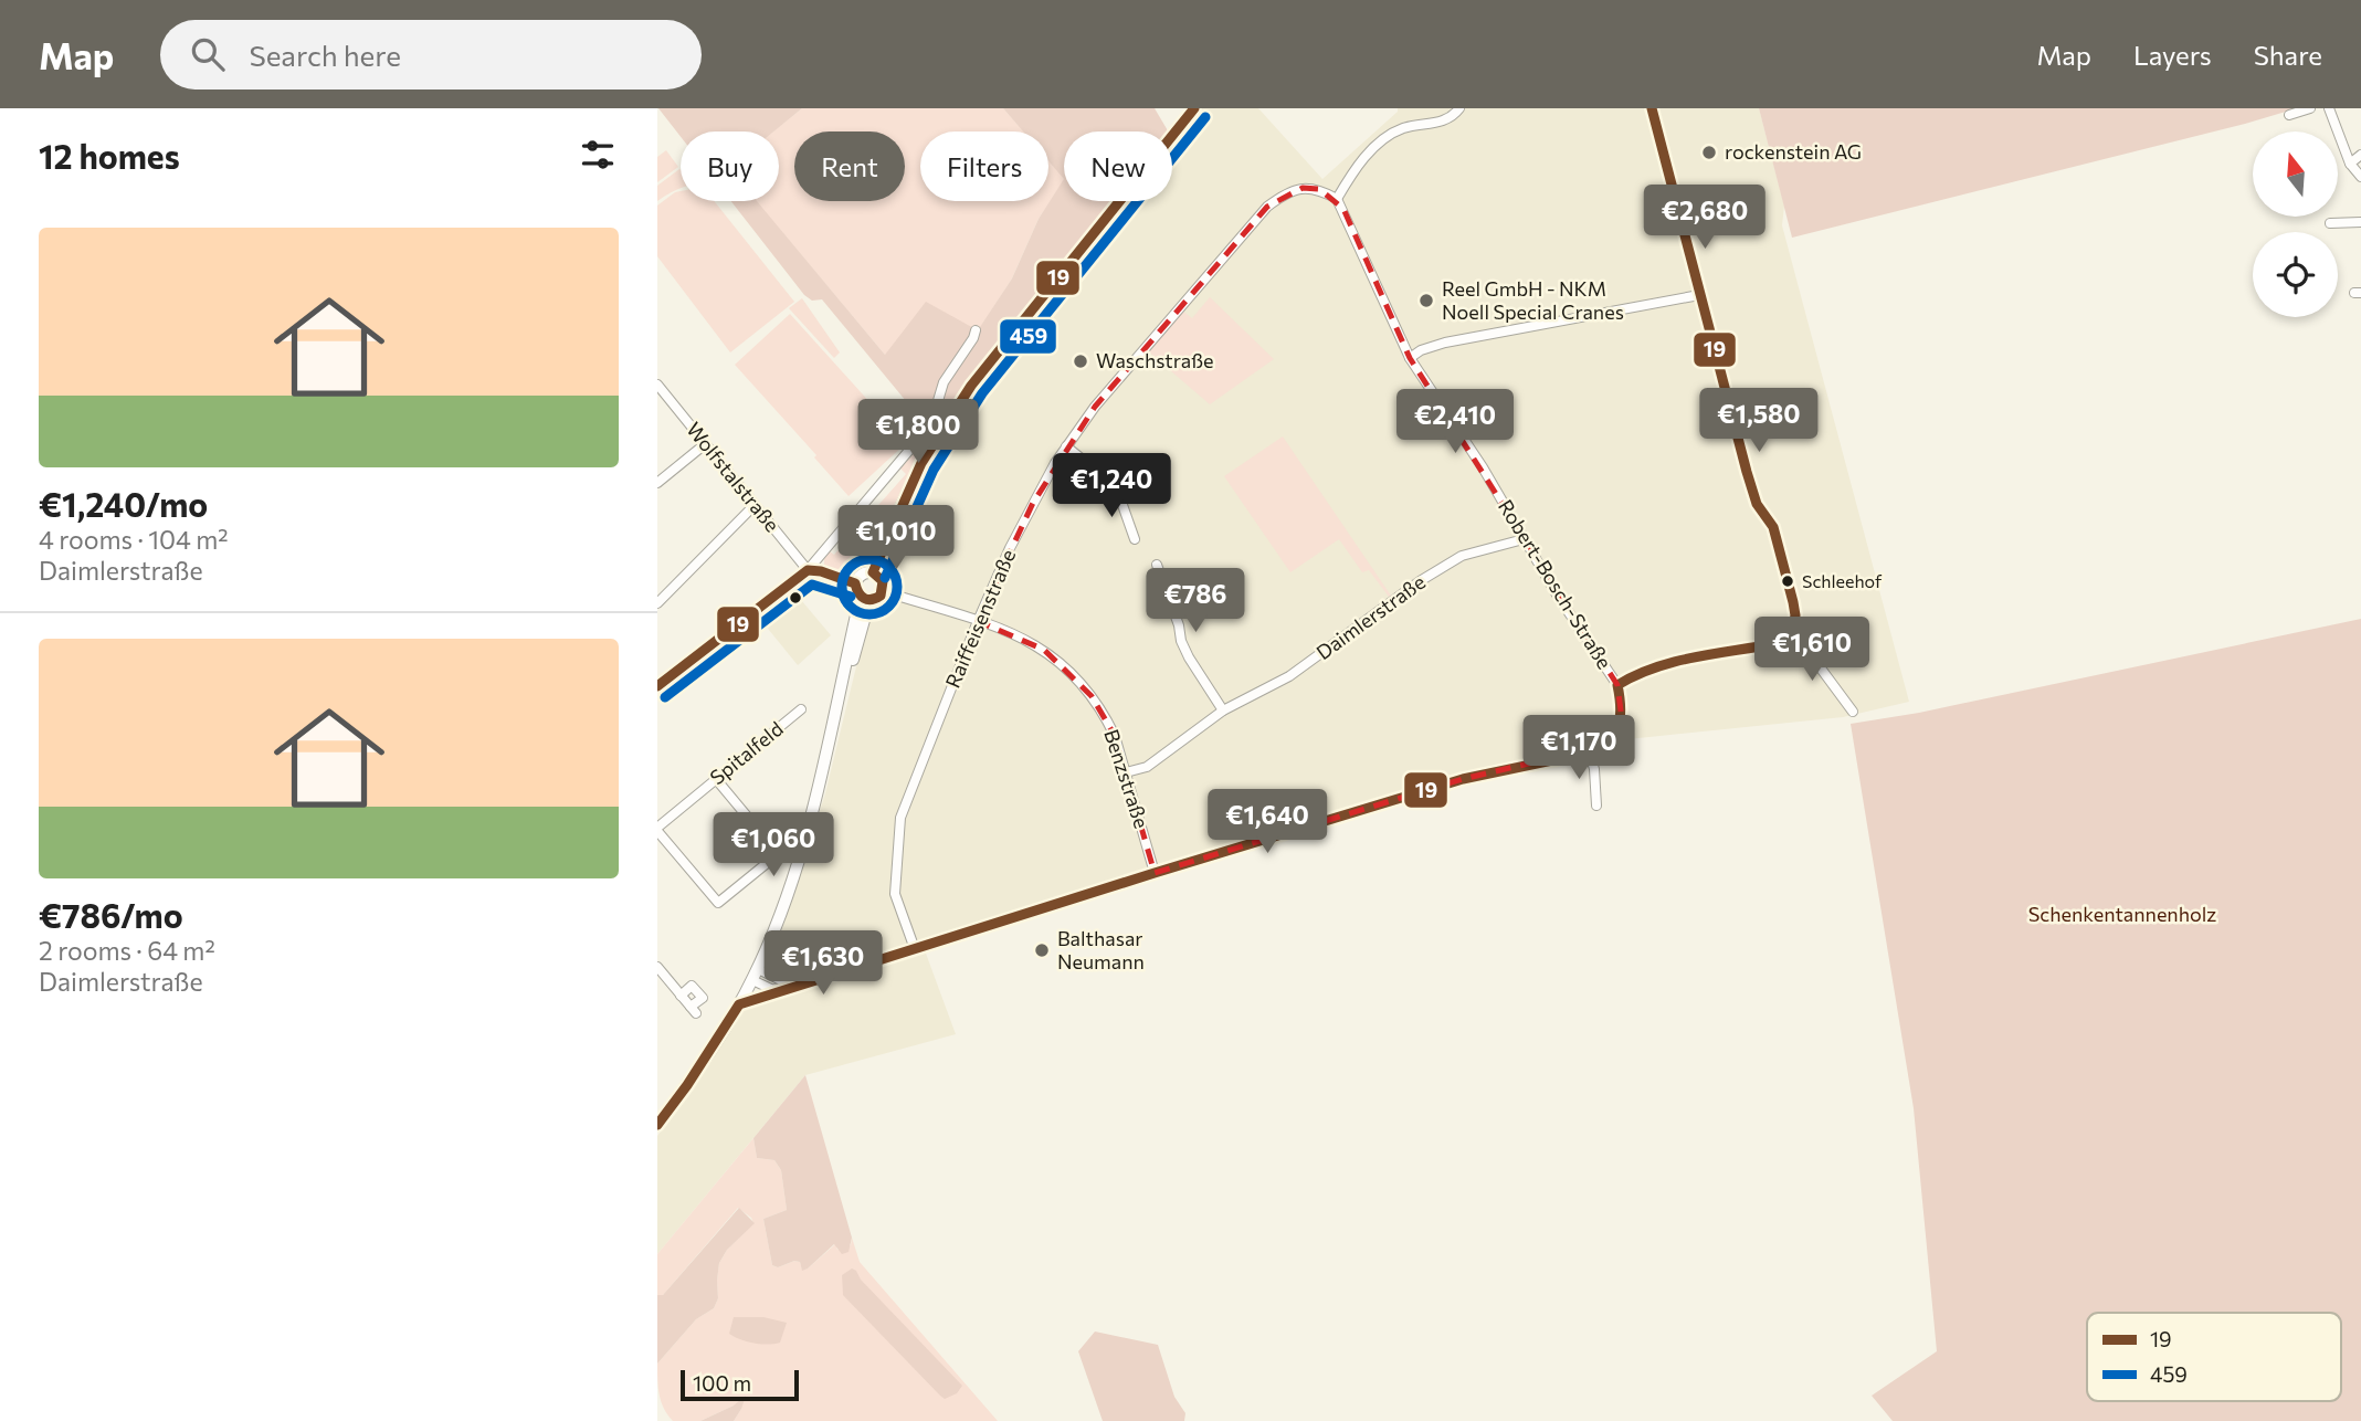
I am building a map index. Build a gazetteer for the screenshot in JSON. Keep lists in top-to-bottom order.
{
  "streets": {
    "street": [
      "Wolfstalstraße",
      "Robert-Bosch-Straße",
      "Daimlerstraße",
      "Raiffeisenstraße",
      "Spitalfeld",
      "Benzstraße"
    ]
  },
  "crossings": [
    ["Robert-Bosch-Straße", "Daimlerstraße"],
    ["Robert-Bosch-Straße", "Raiffeisenstraße"],
    ["Daimlerstraße", "Benzstraße"],
    ["Raiffeisenstraße", "Benzstraße"]
  ],
  "parks": ["Schenkentannenholz"],
  "places": [
    "rockenstein AG",
    "Reel GmbH - NKM Noell Special Cranes",
    "Waschstraße",
    "Schleehof",
    "Balthasar Neumann"
  ],
  "lines": ["transit line 19", "transit line 459"],
  "legend": ["19", "459"],
  "scale_bar": "100 m",
  "north": "top",
  "page": {
    "header": "Map",
    "search": "Search here",
    "nav": ["Map", "Layers", "Share"],
    "heading": "12 homes",
    "chip": [
      "Buy",
      "Rent",
      "Filters",
      "New"
    ],
    "price": [
      "€2,680",
      "€1,580",
      "€2,410",
      "€1,800",
      "€1,240",
      "€1,010",
      "€786",
      "€1,610",
      "€1,170",
      "€1,640",
      "€1,060",
      "€1,630"
    ],
    "list": [
      {
        "name": "€1,240/mo",
        "note": "4 rooms · 104 m² · Daimlerstraße"
      },
      {
        "name": "€786/mo",
        "note": "2 rooms · 64 m² · Daimlerstraße"
      }
    ],
    "scale": "100 m"
  }
}
